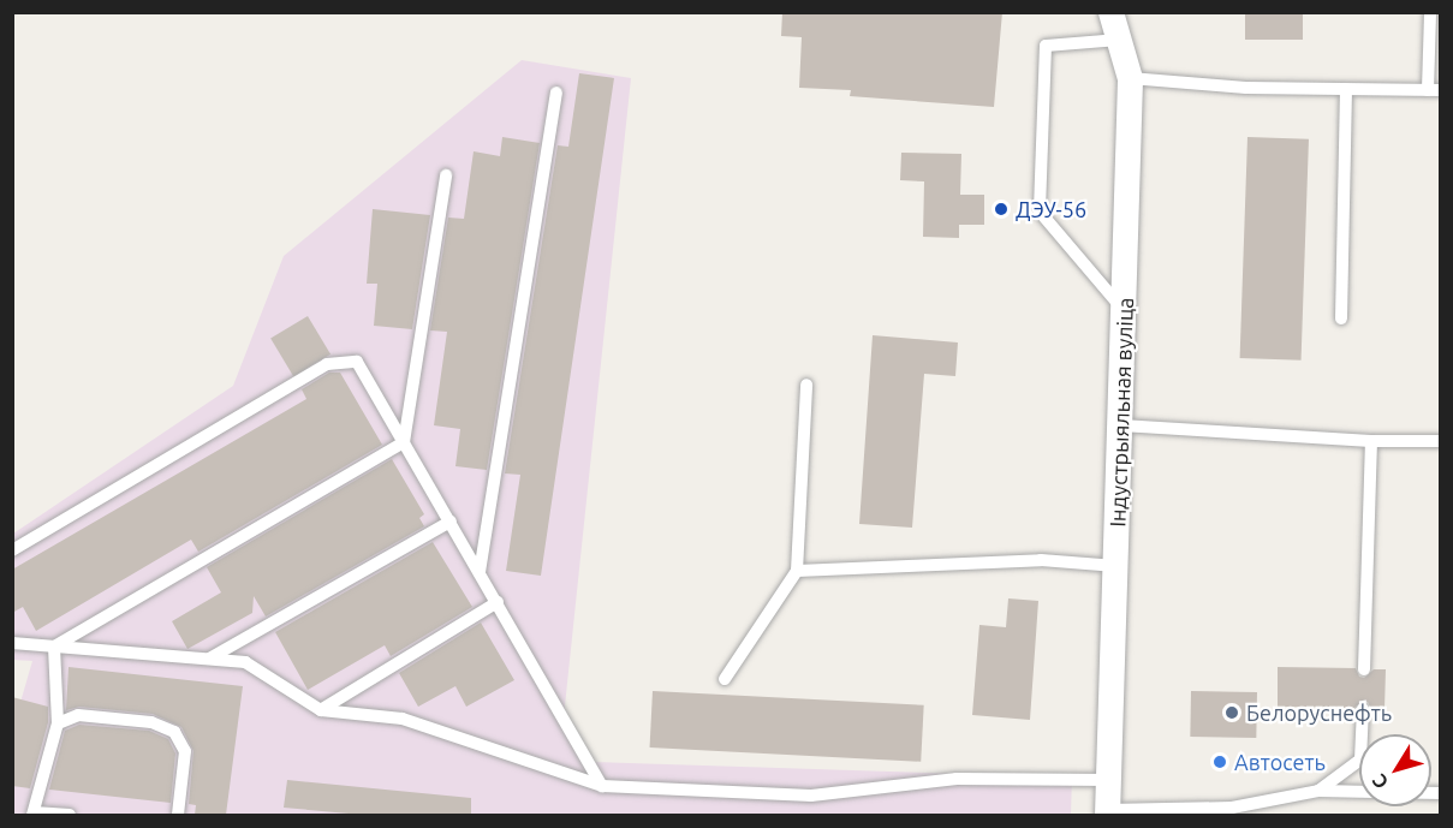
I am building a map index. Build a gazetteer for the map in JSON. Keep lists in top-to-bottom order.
{
  "streets": {
    "street": ["Індустрыяльная вуліца"]
  },
  "places": ["ДЭУ-56", "Белоруснефть", "Автосеть"],
  "north": "bottom left"
}
